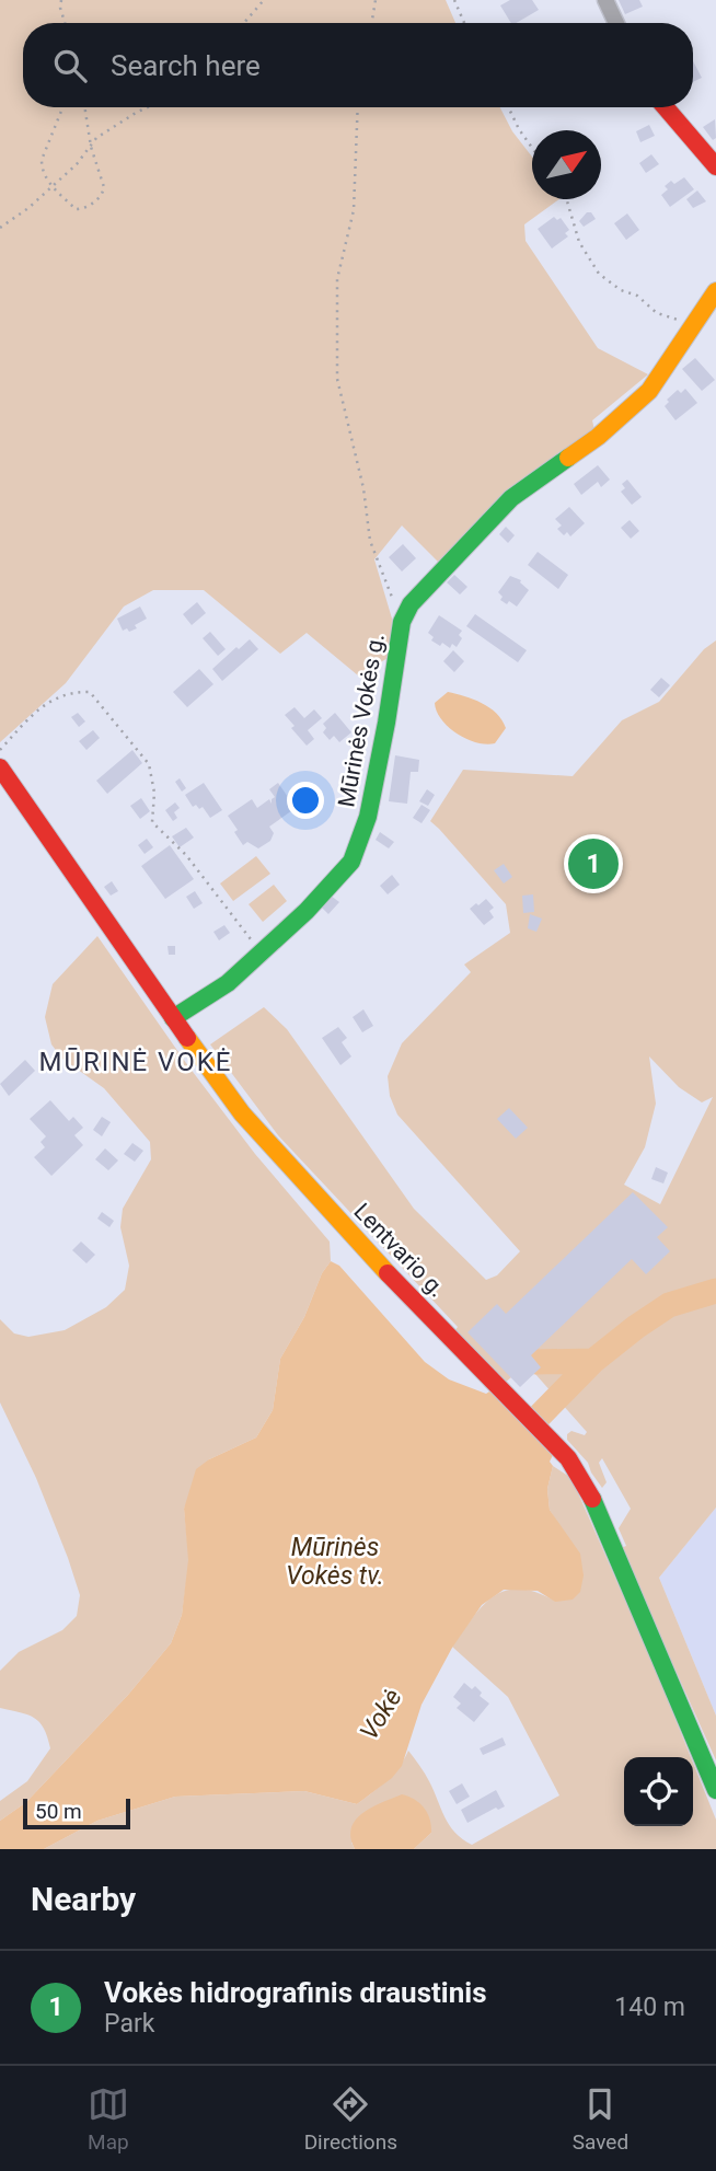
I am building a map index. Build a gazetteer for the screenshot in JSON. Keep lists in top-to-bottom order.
{
  "streets": {
    "main road": ["Mūrinės Vokės g.", "Lentvario g."]
  },
  "crossings": [
    ["Mūrinės Vokės g.", "Lentvario g."]
  ],
  "districts": ["MŪRINĖ VOKĖ"],
  "water": ["Mūrinės Vokės tv.", "Vokė"],
  "scale_bar": "50 m",
  "north": "top right",
  "page": {
    "search": "Search here",
    "pins": "1",
    "scale": "50 m",
    "heading": "Nearby",
    "list": [
      {
        "mark": "1",
        "name": "Vokės hidrografinis draustinis",
        "note": "Park",
        "value": "140 m"
      }
    ],
    "nav": ["Map", "Directions", "Saved"]
  }
}
